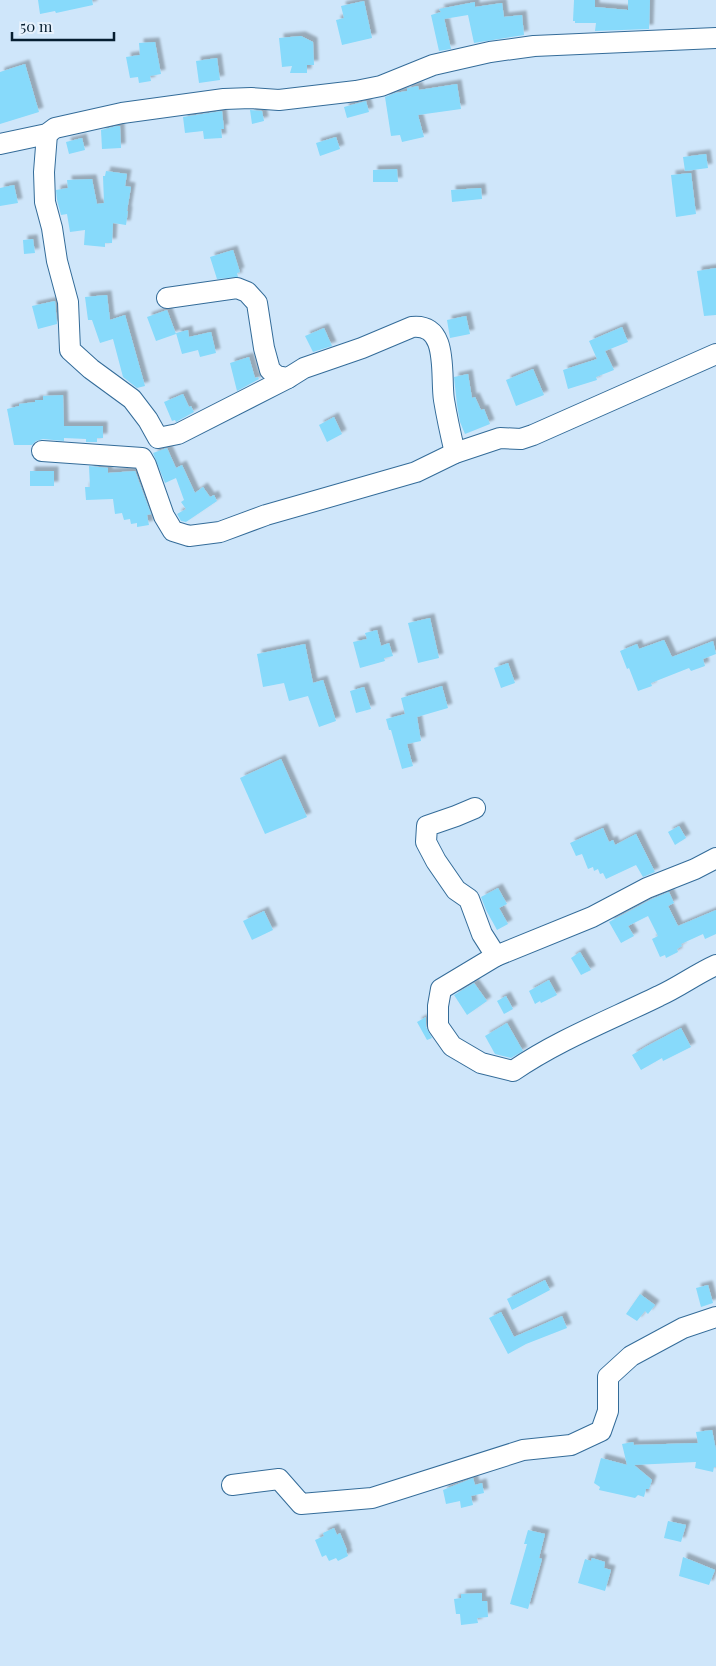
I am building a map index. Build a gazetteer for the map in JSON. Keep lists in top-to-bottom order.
{
  "scale_bar": "50 m"
}
